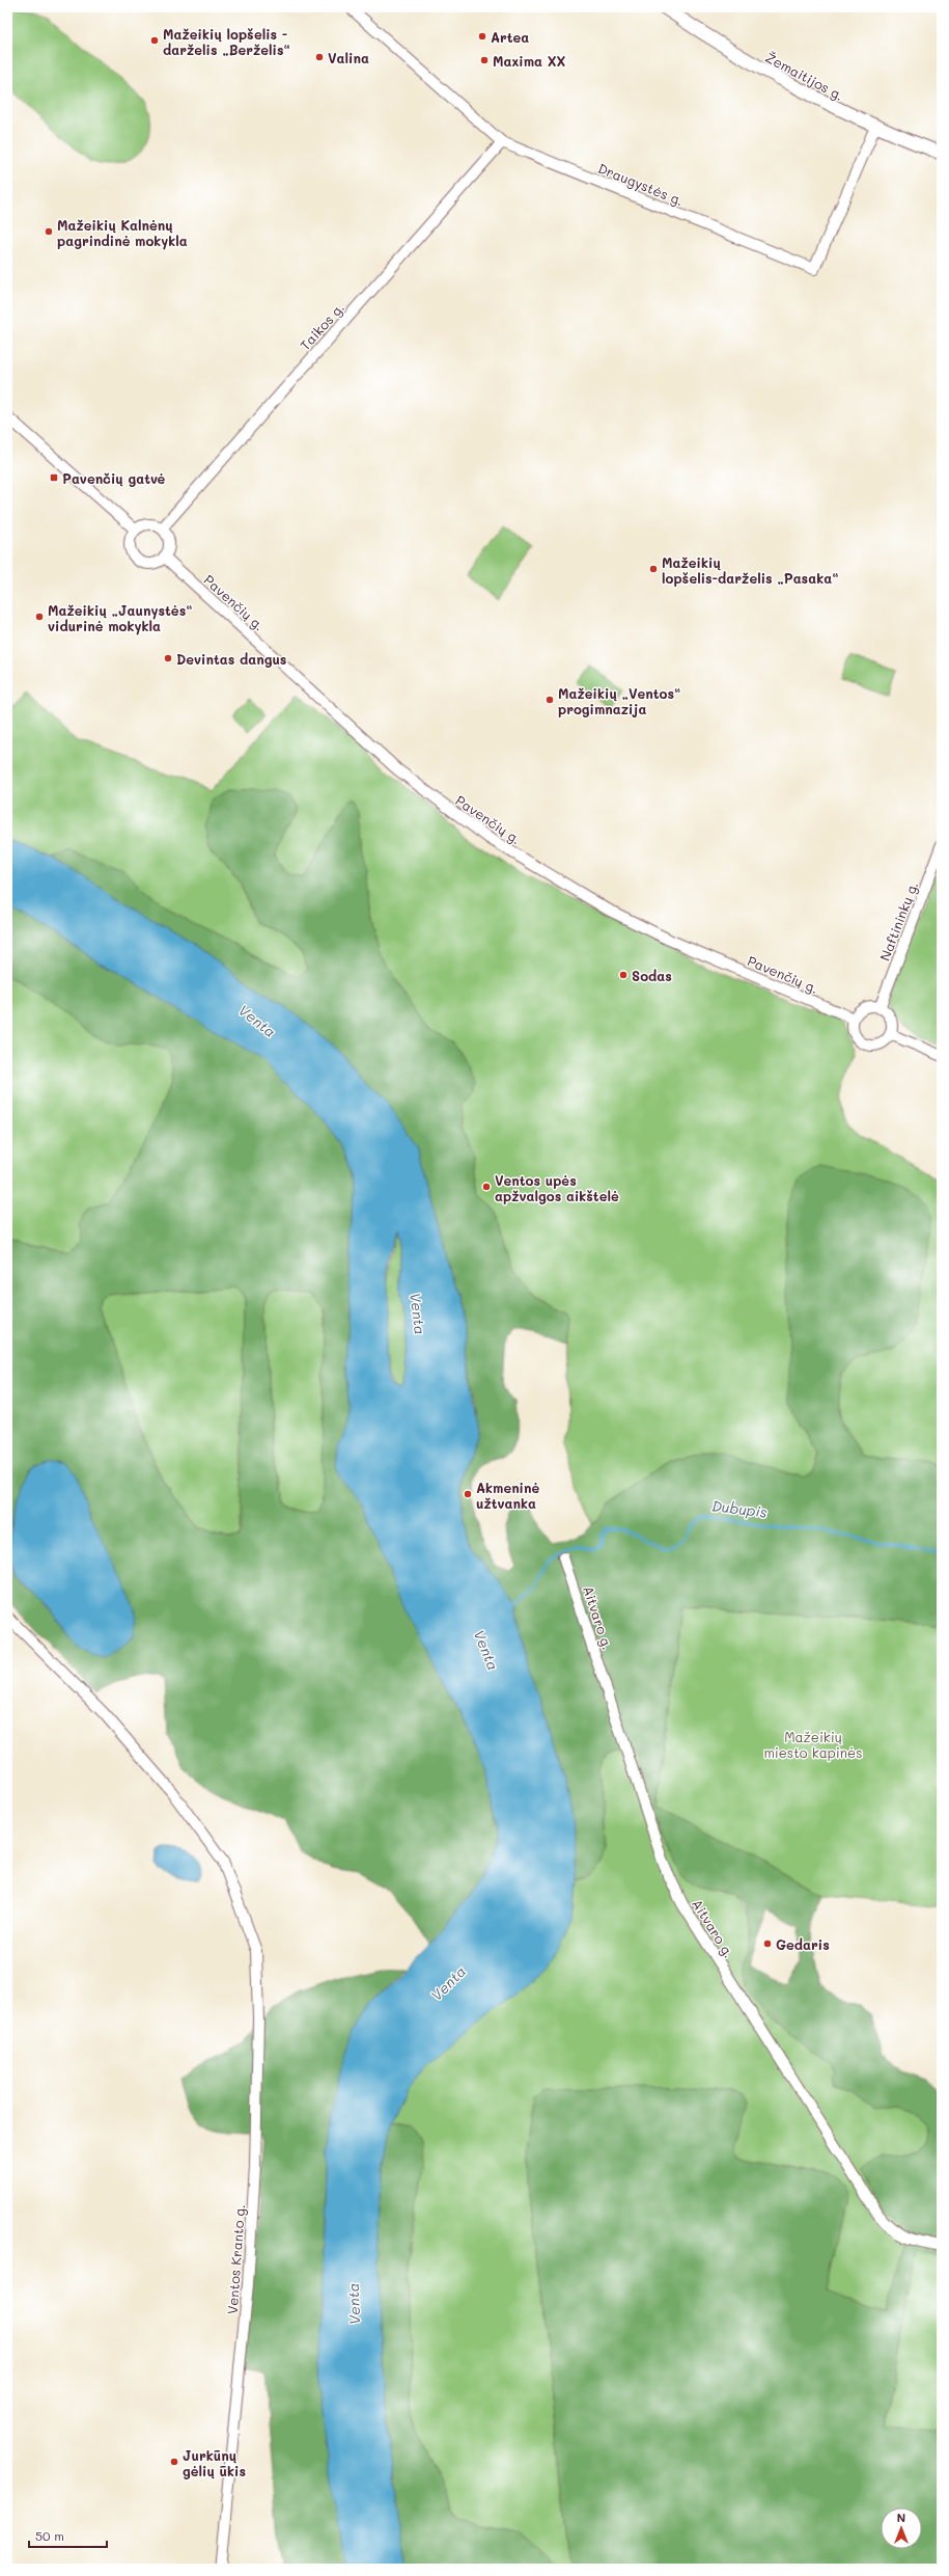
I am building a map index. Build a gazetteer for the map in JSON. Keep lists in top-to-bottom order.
{
  "streets": {
    "main road": ["Žemaitijos g."],
    "street": [
      "Draugystės g.",
      "Taikos g.",
      "Pavenčių g.",
      "Naftininkų g.",
      "Aitvaro g.",
      "Ventos Kranto g."
    ]
  },
  "crossings": [
    ["Žemaitijos g.", "Draugystės g."],
    ["Draugystės g.", "Taikos g."],
    ["Taikos g.", "Pavenčių g."],
    ["Pavenčių g.", "Naftininkų g."]
  ],
  "water": ["Venta", "Dubupis"],
  "parks": ["Mažeikių miesto kapinės"],
  "places": {
    "other": [
      "Artea",
      "Mažeikių lopšelis - darželis „Berželis“",
      "Valina",
      "Maxima XX",
      "Mažeikių Kalnėnų pagrindinė mokykla",
      "Mažeikių lopšelis-darželis „Pasaka“",
      "Mažeikių „Jaunystės“ vidurinė mokykla",
      "Devintas dangus",
      "Mažeikių „Ventos“ progimnazija",
      "Sodas",
      "Ventos upės apžvalgos aikštelė",
      "Akmeninė užtvanka",
      "Gedaris",
      "Jurkūnų gėlių ūkis"
    ],
    "transit": ["Pavenčių gatvė"]
  },
  "scale_bar": "50 m",
  "north": "top"
}
